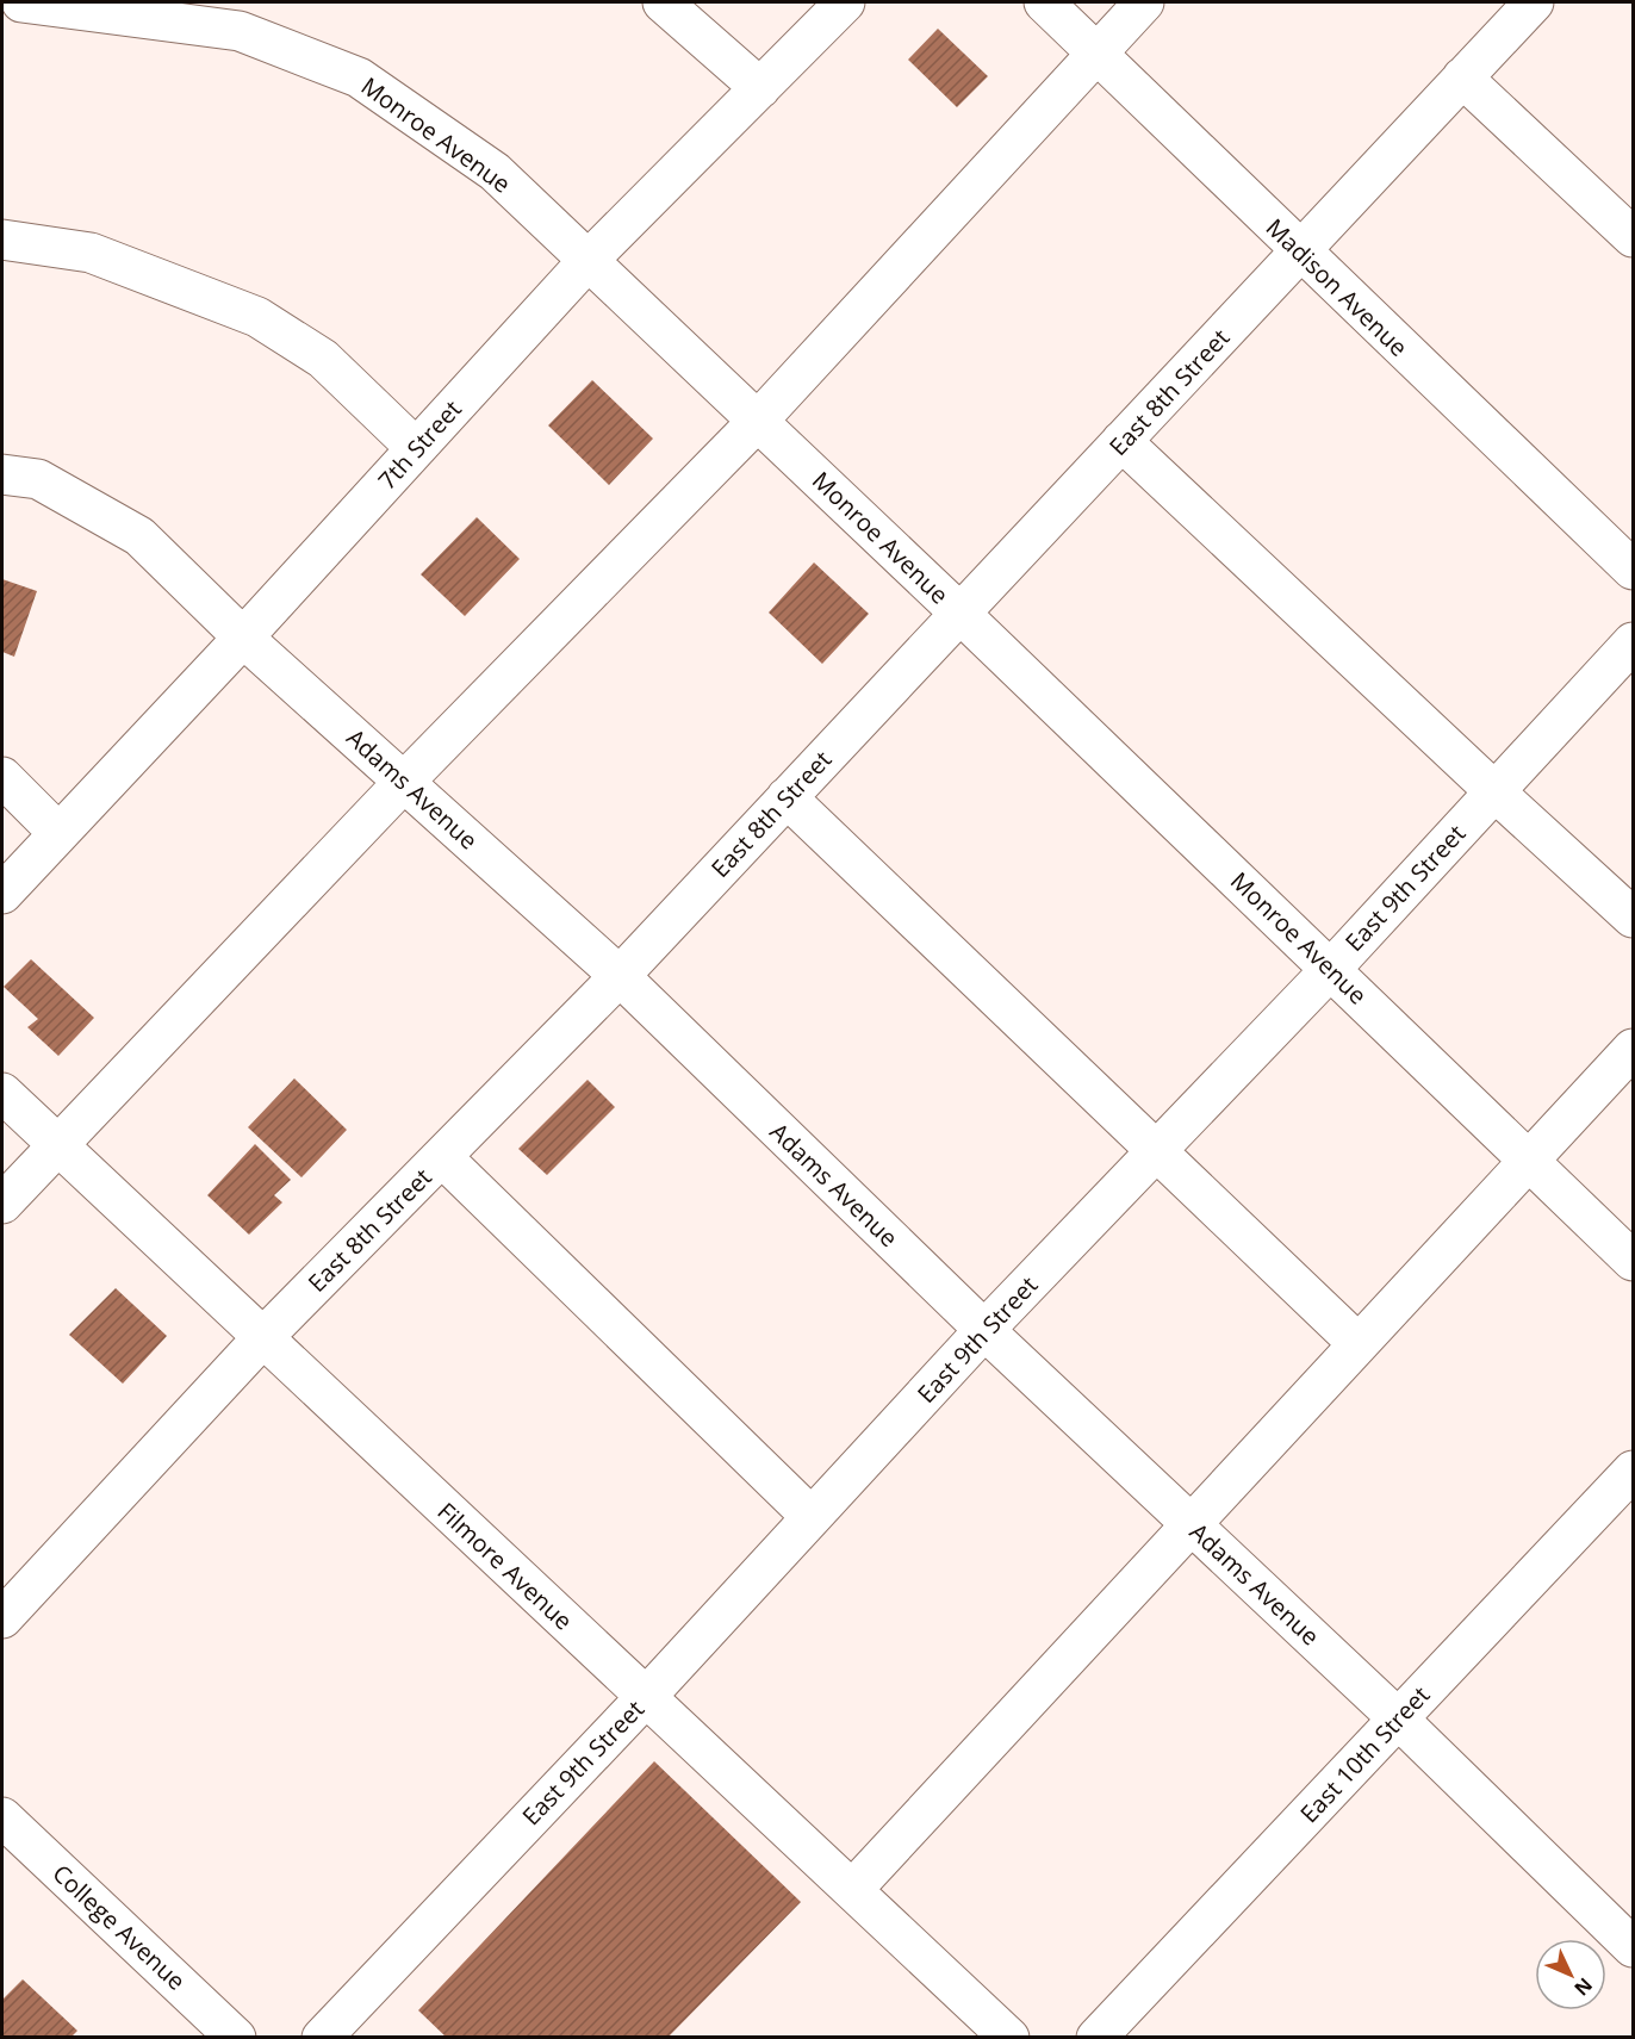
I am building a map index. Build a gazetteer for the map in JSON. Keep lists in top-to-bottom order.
{
  "streets": {
    "street": [
      "Monroe Avenue",
      "Madison Avenue",
      "East 8th Street",
      "7th Street",
      "Adams Avenue",
      "East 9th Street",
      "Filmore Avenue",
      "East 10th Street",
      "College Avenue"
    ]
  },
  "crossings": [
    ["Monroe Avenue", "East 8th Street"],
    ["Monroe Avenue", "7th Street"],
    ["Monroe Avenue", "East 9th Street"],
    ["Madison Avenue", "East 8th Street"],
    ["East 8th Street", "Adams Avenue"],
    ["East 8th Street", "Filmore Avenue"],
    ["7th Street", "Adams Avenue"],
    ["Adams Avenue", "East 9th Street"],
    ["Adams Avenue", "East 10th Street"],
    ["East 9th Street", "Filmore Avenue"]
  ],
  "north": "bottom right"
}
